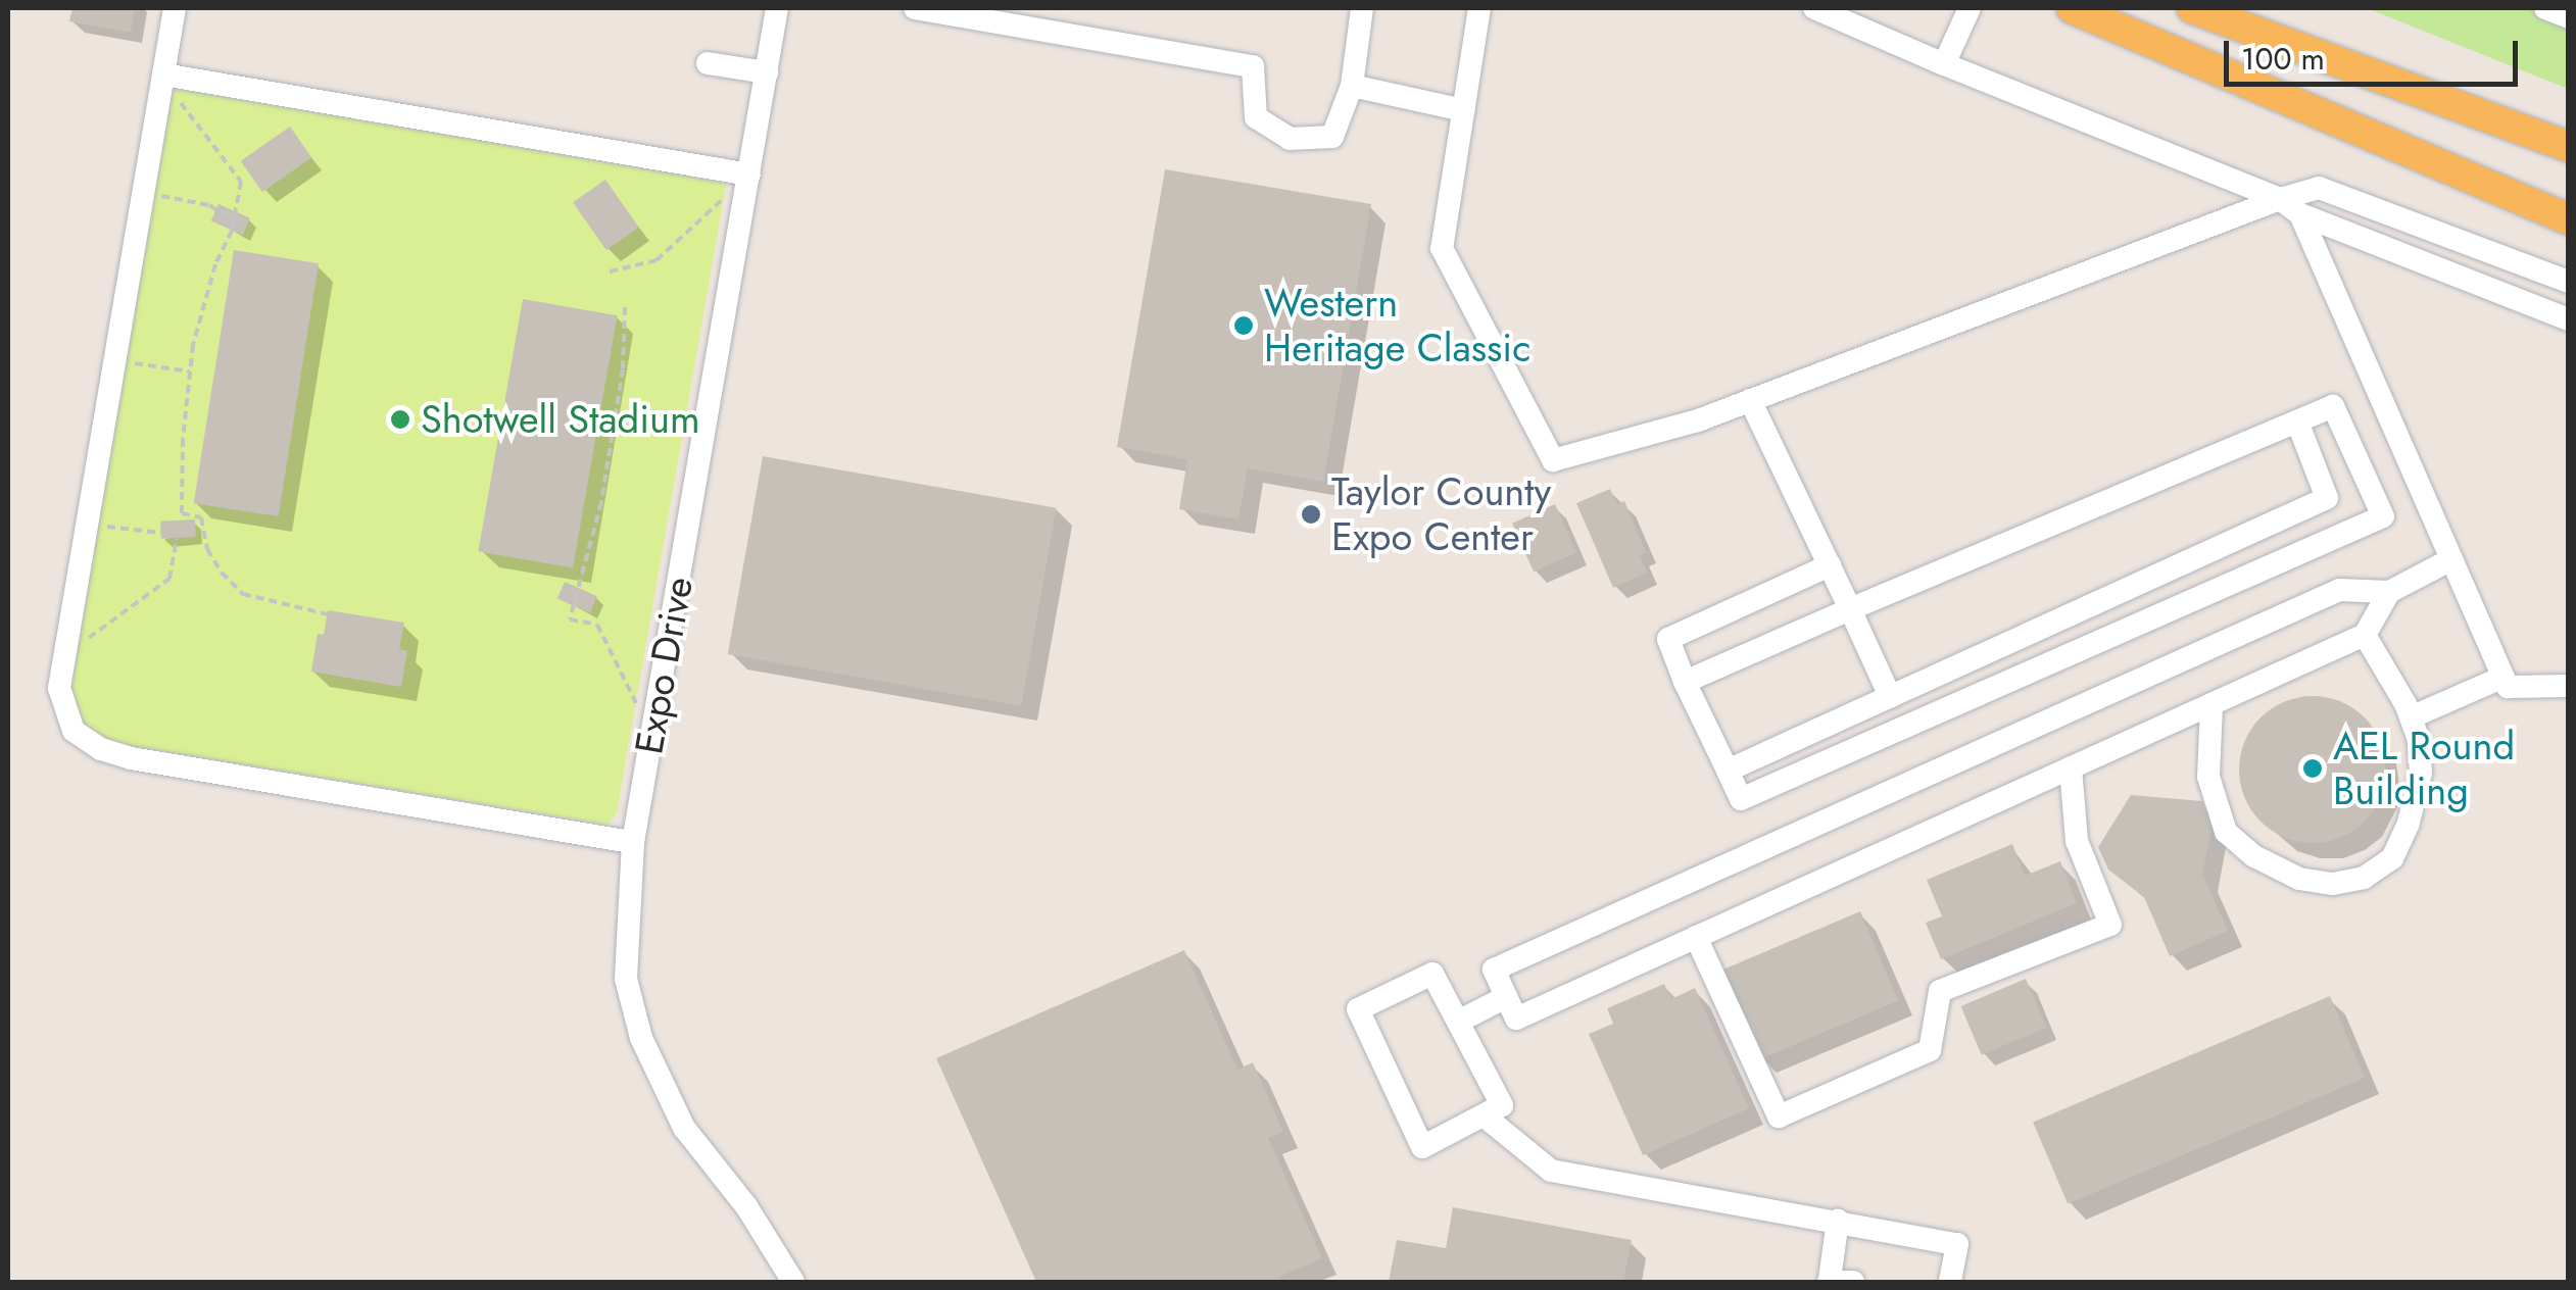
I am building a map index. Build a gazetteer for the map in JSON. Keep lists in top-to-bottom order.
{
  "streets": {
    "street": ["Expo Drive"]
  },
  "places": [
    "Western Heritage Classic",
    "Shotwell Stadium",
    "Taylor County Expo Center",
    "AEL Round Building"
  ],
  "scale_bar": "100 m"
}
